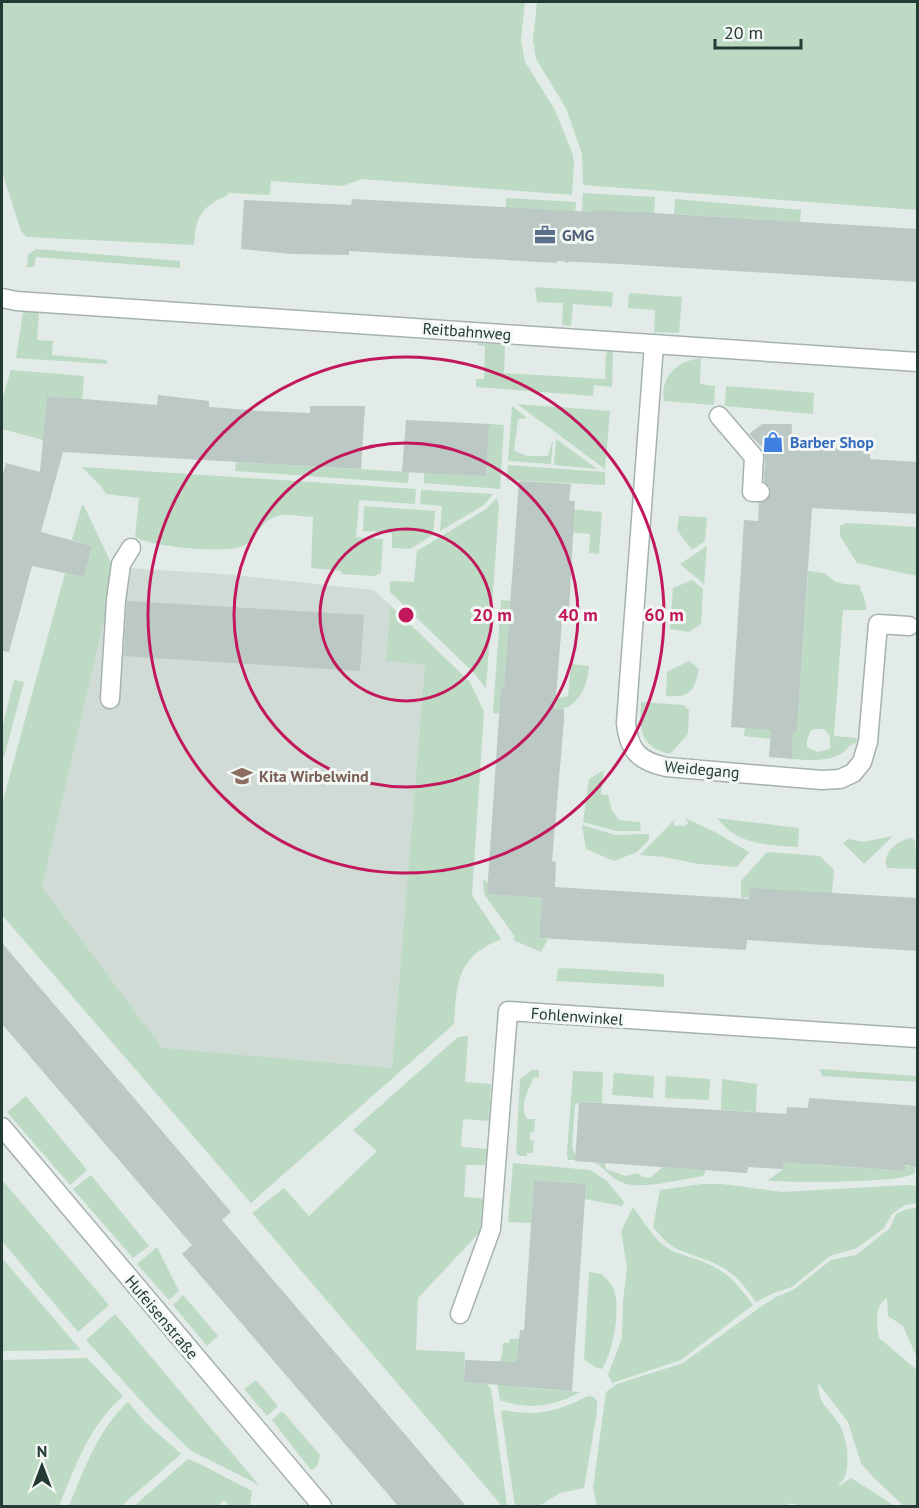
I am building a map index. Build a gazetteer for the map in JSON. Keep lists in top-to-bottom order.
{
  "streets": {
    "street": [
      "Reitbahnweg",
      "Weidegang",
      "Fohlenwinkel",
      "Hufeisenstraße"
    ]
  },
  "crossings": [
    ["Reitbahnweg", "Weidegang"]
  ],
  "places": {
    "office": ["GMG"],
    "shop": ["Barber Shop"],
    "school or university": ["Kita Wirbelwind"]
  },
  "scale_bar": "20 m",
  "north": "top",
  "rings": ["20 m", "40 m", "60 m"]
}
